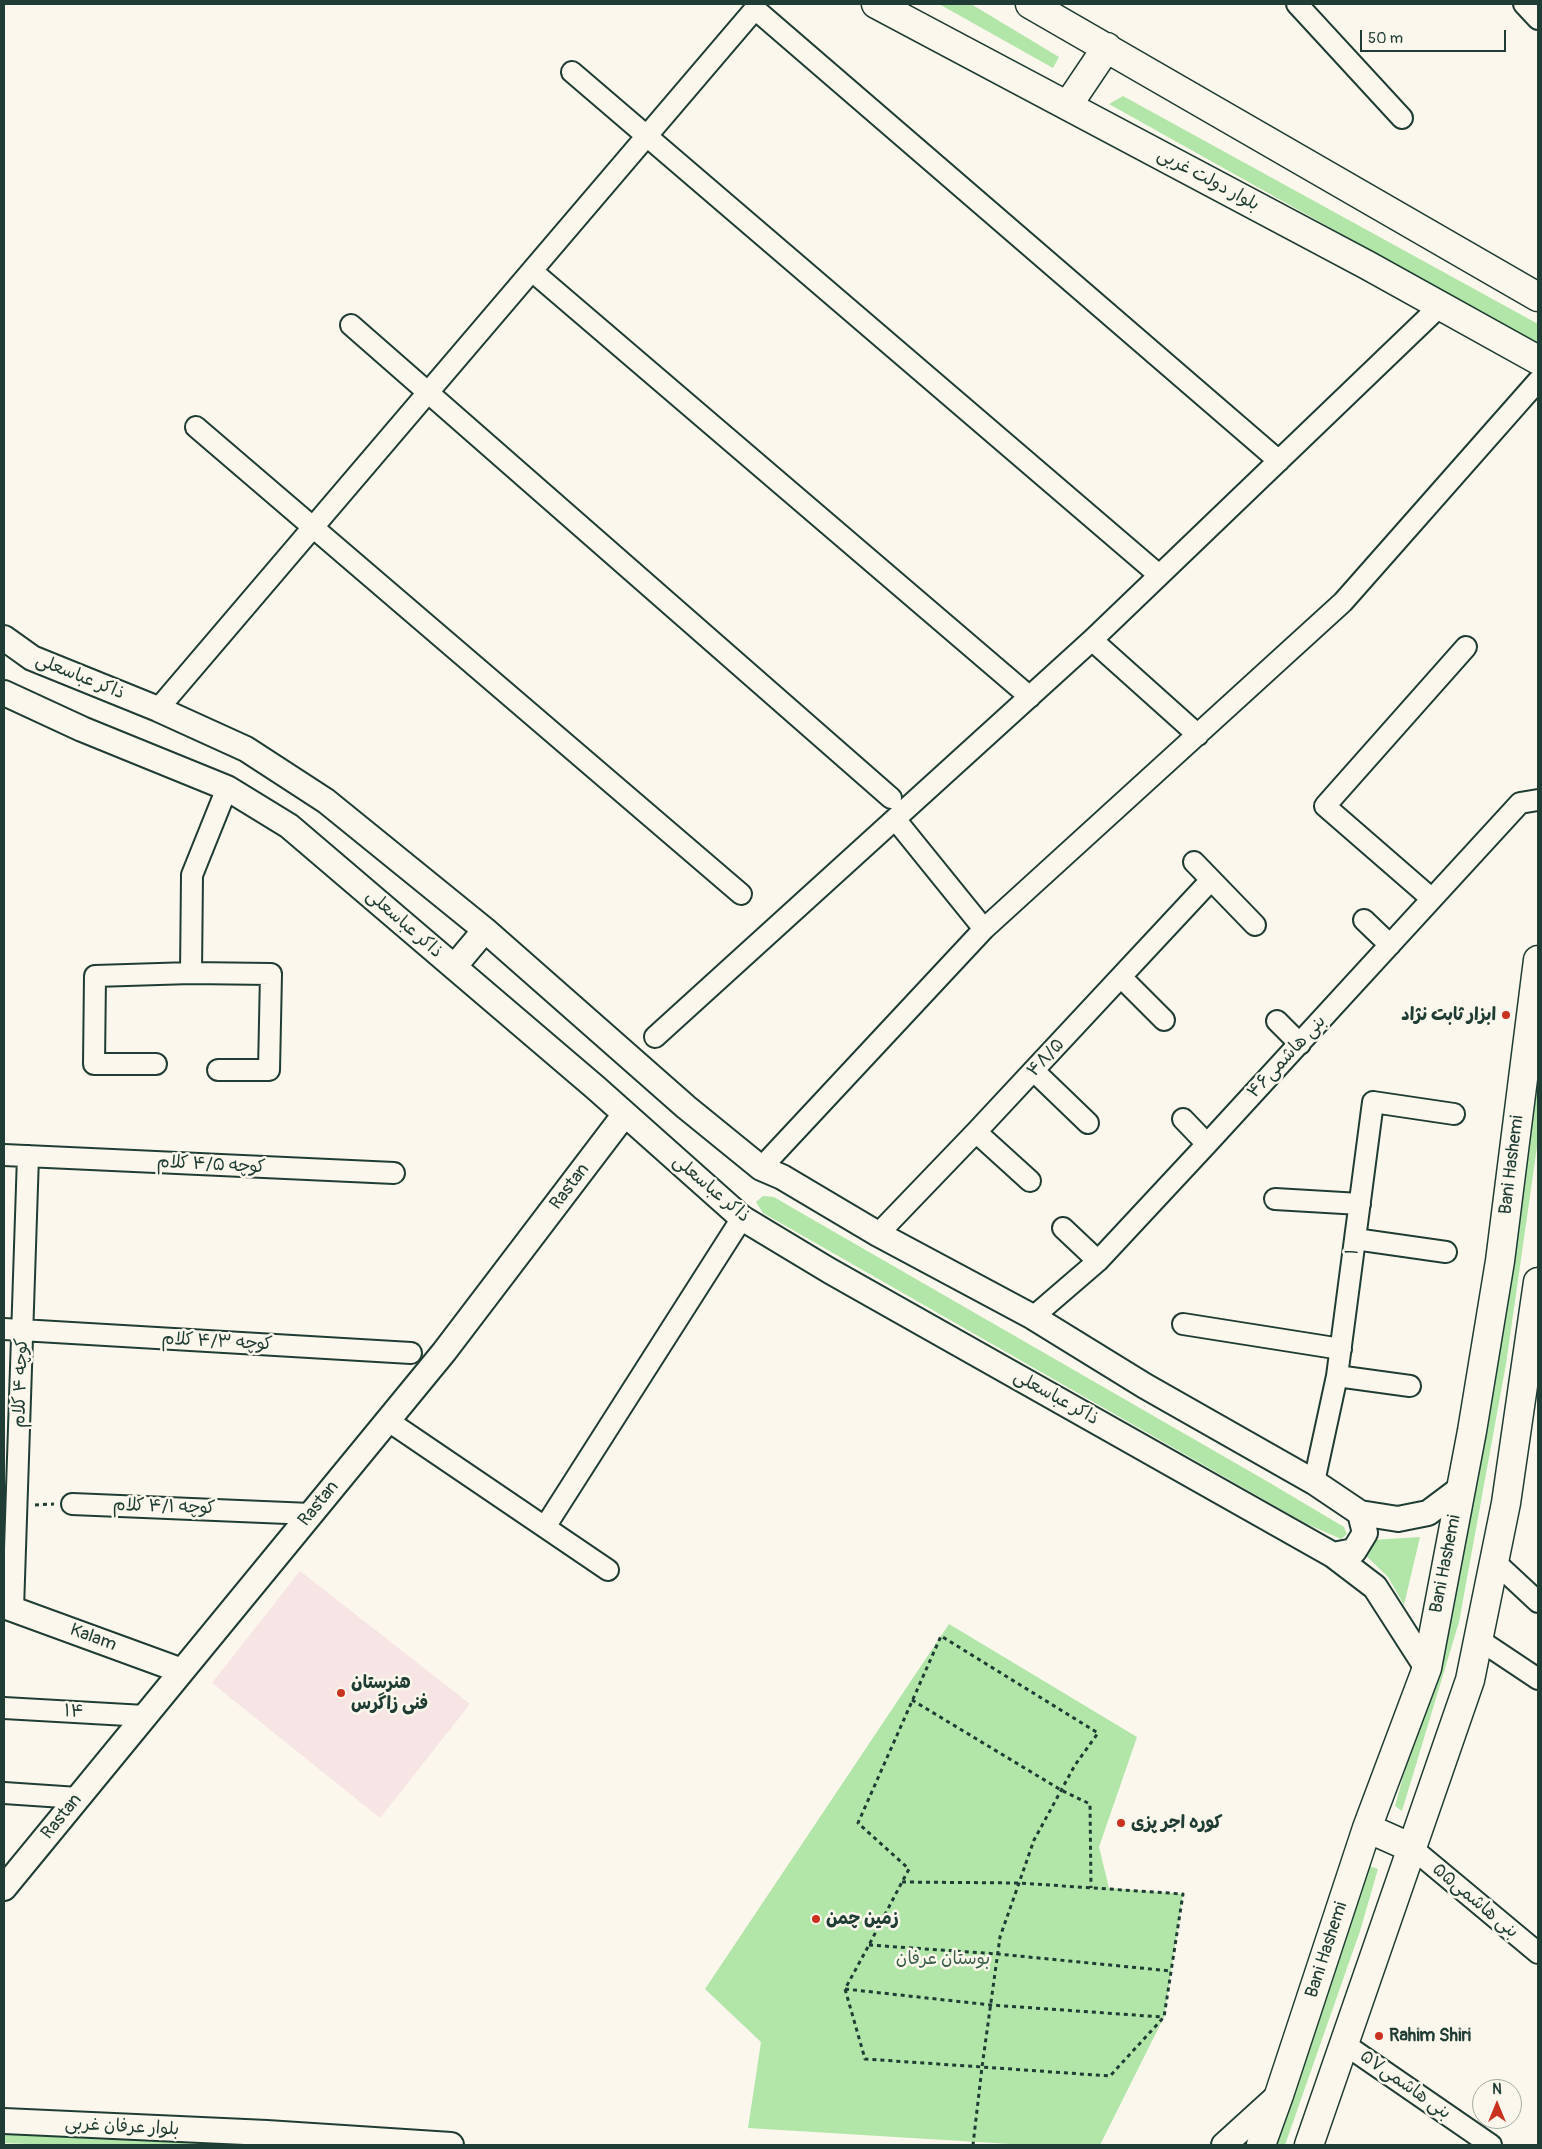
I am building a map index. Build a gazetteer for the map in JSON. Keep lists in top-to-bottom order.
{
  "streets": {
    "main road": ["بلوار دولت غربی", "Bani Hashemi"],
    "street": [
      "ذاکر عباسعلی",
      "بنی هاشمی۴۶",
      "۴۸/۵",
      "کوچه ۴/۵ کلام",
      "Rastan",
      "۱",
      "کوچه ۴/۳ کلام",
      "کوچه ۴ کلام",
      "کوچه ۴/۱ کلام",
      "Kalam",
      "۱۴",
      "بنی هاشمی۵۵",
      "بنی هاشمی۵۷",
      "بلوار عرفان غربی"
    ]
  },
  "crossings": [
    ["ذاکر عباسعلی", "بنی هاشمی۴۶"],
    ["ذاکر عباسعلی", "۴۸/۵"],
    ["ذاکر عباسعلی", "Bani Hashemi"],
    ["ذاکر عباسعلی", "Rastan"],
    ["ذاکر عباسعلی", "۱"],
    ["کوچه ۴/۵ کلام", "کوچه ۴ کلام"],
    ["Rastan", "کوچه ۴/۱ کلام"],
    ["Rastan", "Kalam"],
    ["Rastan", "۱۴"],
    ["کوچه ۴/۳ کلام", "کوچه ۴ کلام"],
    ["کوچه ۴ کلام", "Kalam"]
  ],
  "parks": ["بوستان عرفان"],
  "places": [
    "ابزار ثابت نژاد",
    "هنرستان فنی زاگرس",
    "کوره اجر پزی",
    "زمین چمن",
    "Rahim Shiri"
  ],
  "scale_bar": "50 m",
  "north": "top"
}
